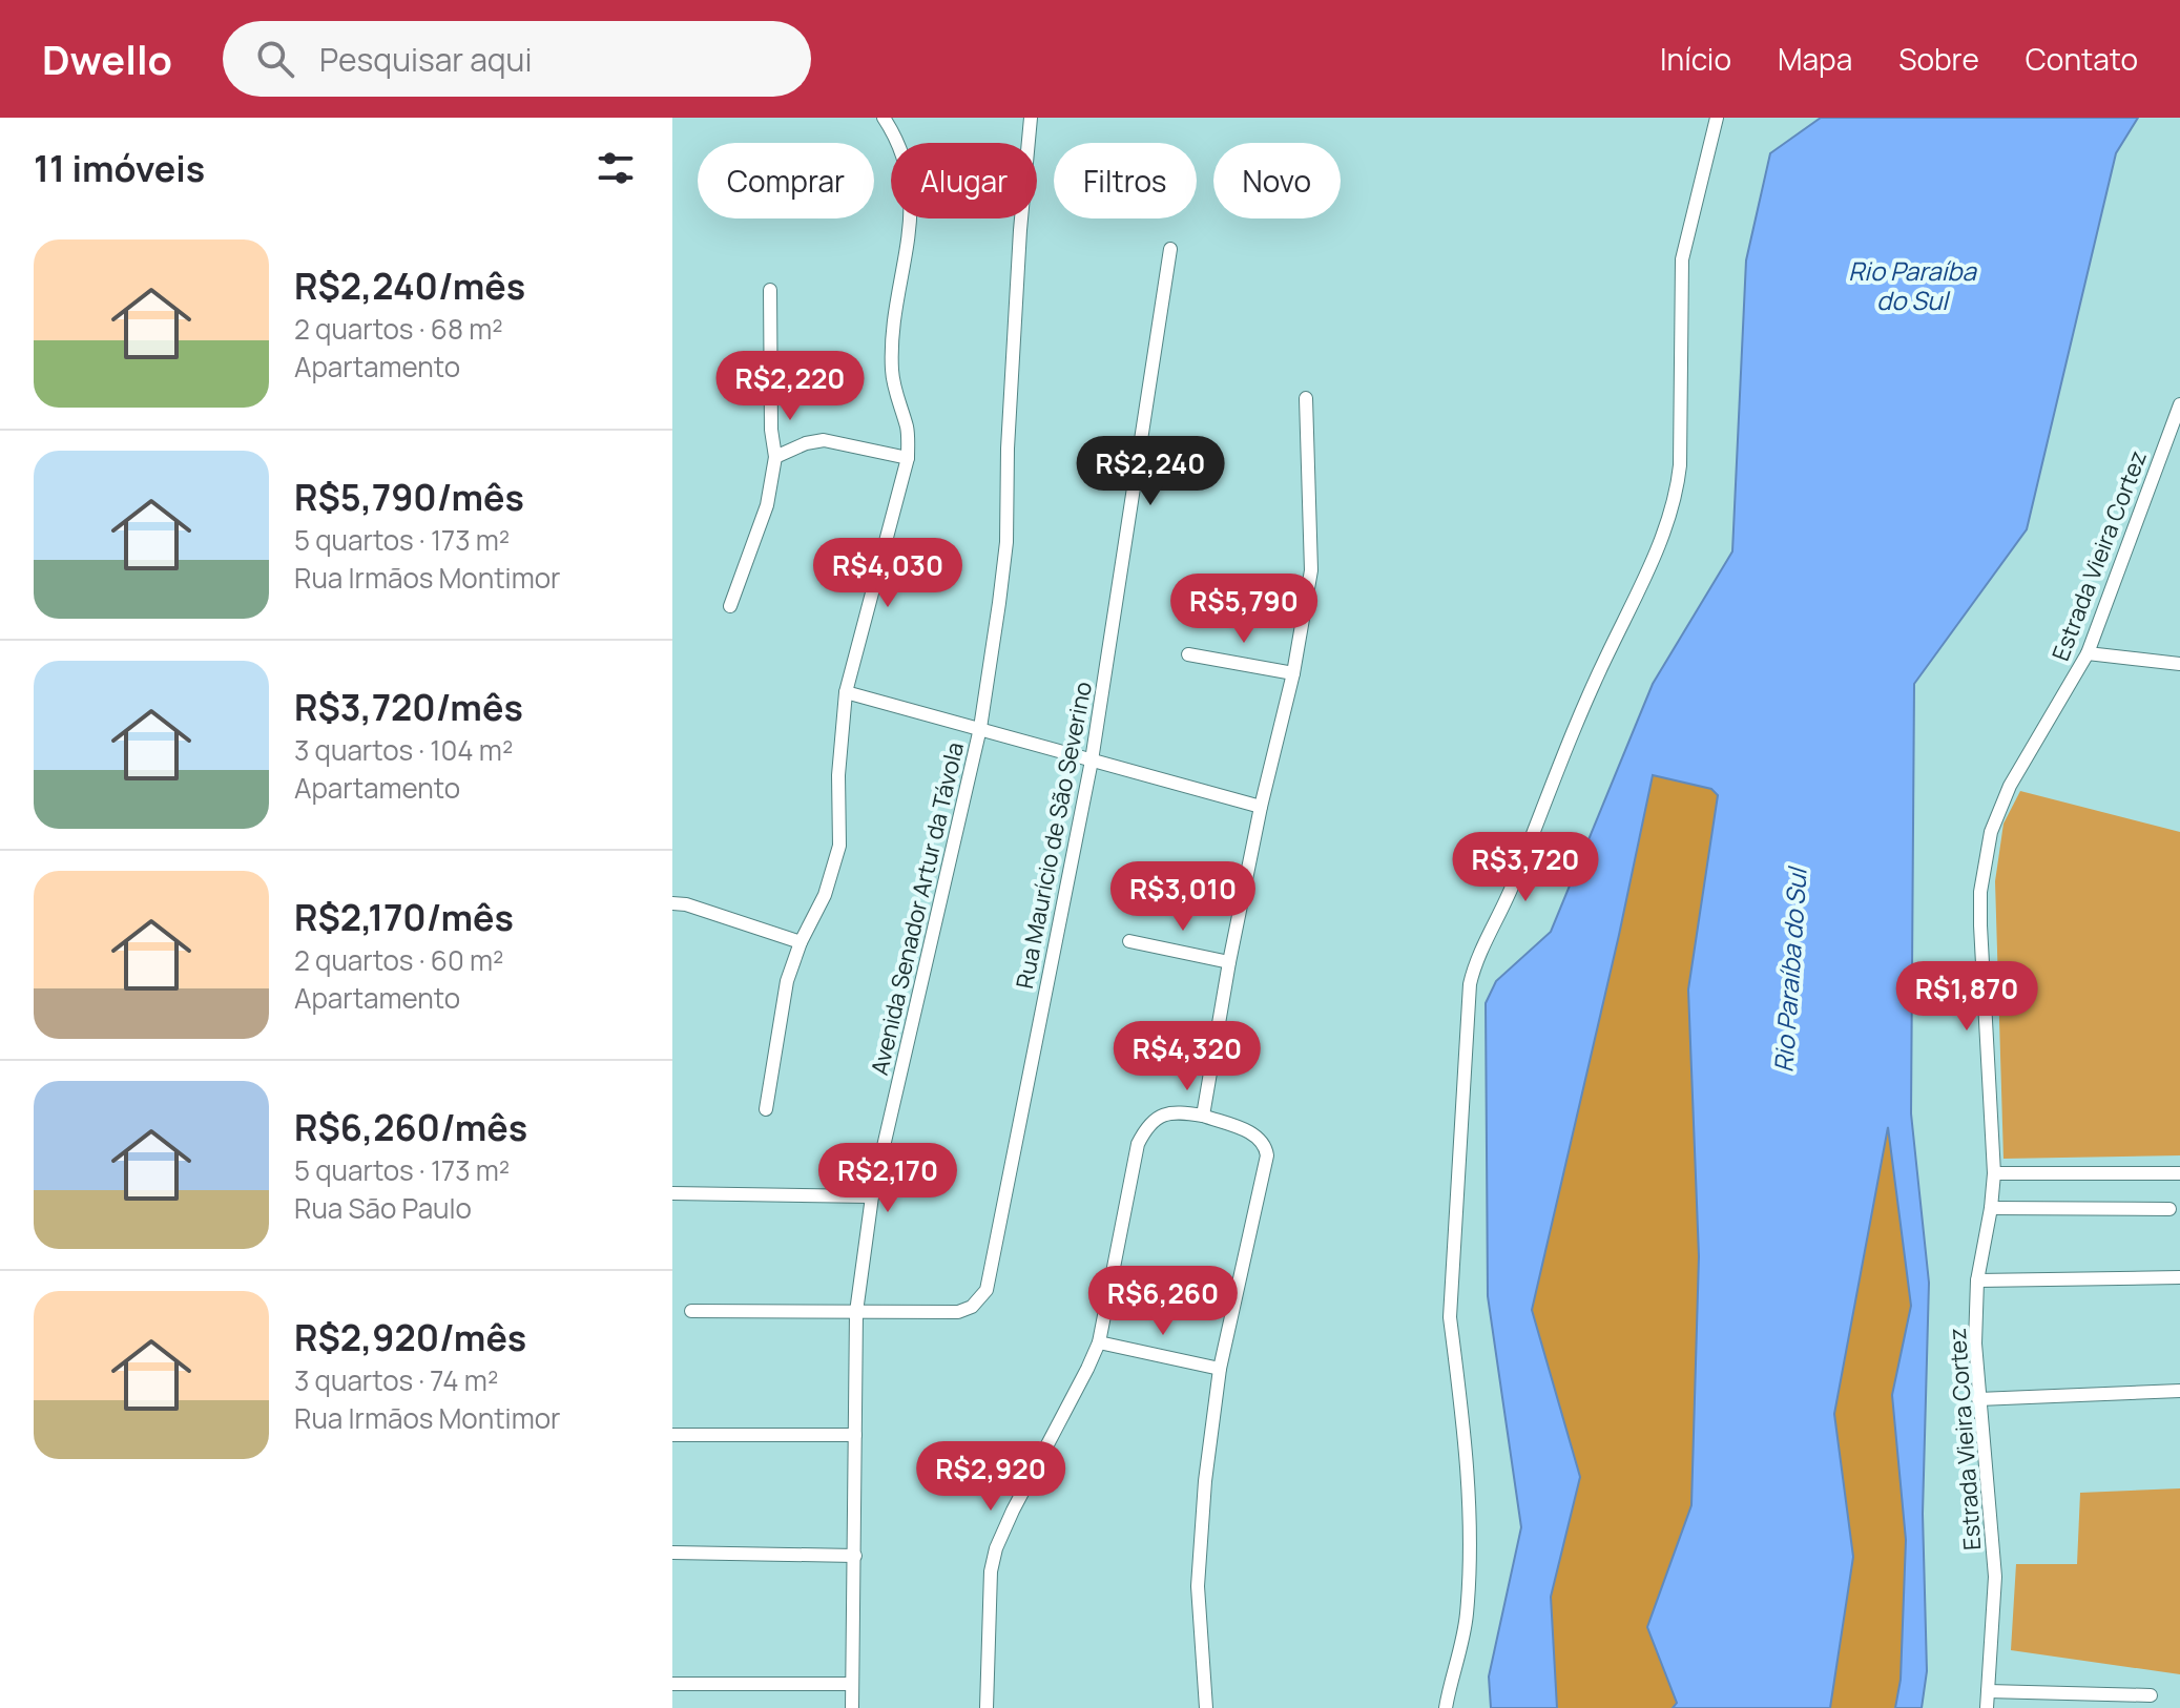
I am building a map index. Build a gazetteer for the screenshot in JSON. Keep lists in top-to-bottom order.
{
  "streets": {
    "street": ["Estrada Vieira Cortez", "Rua Maurício de São Severino", "Avenida Senador Artur da Távola"]
  },
  "crossings": [
    ["Rua Maurício de São Severino", "Avenida Senador Artur da Távola"]
  ],
  "water": ["Rio Paraíba do Sul"],
  "page": {
    "header": "Dwello",
    "search": "Pesquisar aqui",
    "nav": [
      "Início",
      "Mapa",
      "Sobre",
      "Contato"
    ],
    "heading": "11 imóveis",
    "chip": [
      "Comprar",
      "Alugar",
      "Filtros",
      "Novo"
    ],
    "list": [
      {
        "name": "R$2,240/mês",
        "note": "2 quartos · 68 m² · Apartamento"
      },
      {
        "name": "R$5,790/mês",
        "note": "5 quartos · 173 m² · Rua Irmãos Montimor"
      },
      {
        "name": "R$3,720/mês",
        "note": "3 quartos · 104 m² · Apartamento"
      },
      {
        "name": "R$2,170/mês",
        "note": "2 quartos · 60 m² · Apartamento"
      },
      {
        "name": "R$6,260/mês",
        "note": "5 quartos · 173 m² · Rua São Paulo"
      },
      {
        "name": "R$2,920/mês",
        "note": "3 quartos · 74 m² · Rua Irmãos Montimor"
      }
    ],
    "price": [
      "R$2,220",
      "R$2,240",
      "R$4,030",
      "R$5,790",
      "R$3,720",
      "R$3,010",
      "R$1,870",
      "R$4,320",
      "R$2,170",
      "R$6,260",
      "R$2,920"
    ]
  }
}
